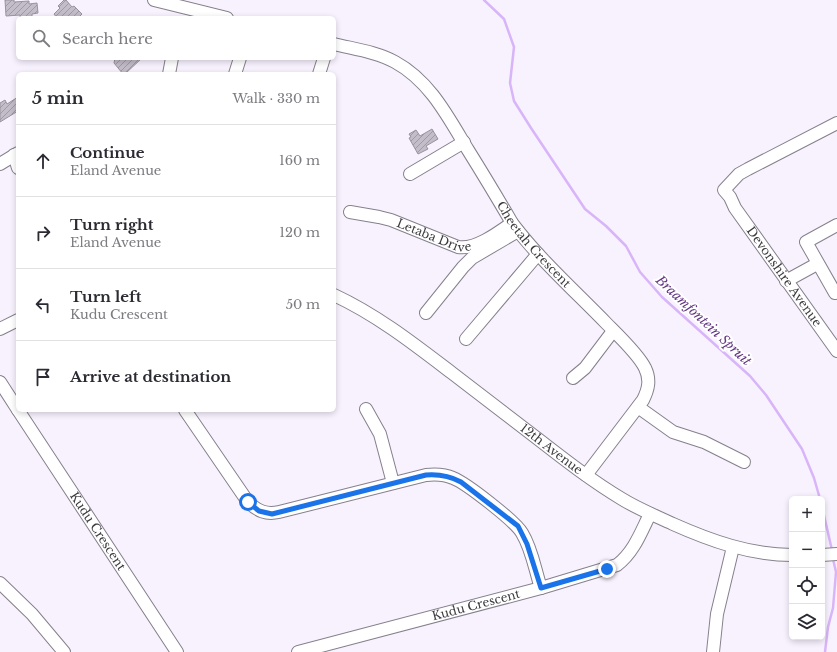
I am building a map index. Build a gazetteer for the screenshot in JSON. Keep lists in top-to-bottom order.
{
  "streets": {
    "street": [
      "Letaba Drive",
      "Cheetah Crescent",
      "Devonshire Avenue",
      "12th Avenue",
      "Kudu Crescent"
    ]
  },
  "crossings": [
    ["Letaba Drive", "Cheetah Crescent"],
    ["Cheetah Crescent", "12th Avenue"],
    ["12th Avenue", "Kudu Crescent"]
  ],
  "water": ["Braamfontein Spruit"],
  "page": {
    "search": "Search here",
    "heading": ["5 min", "Walk · 330 m"],
    "list": [
      ["Continue", "Eland Avenue", "160 m"],
      ["Turn right", "Eland Avenue", "120 m"],
      ["Turn left", "Kudu Crescent", "50 m"],
      "Arrive at destination"
    ],
    "map_buttons": ["+", "−"]
  }
}
